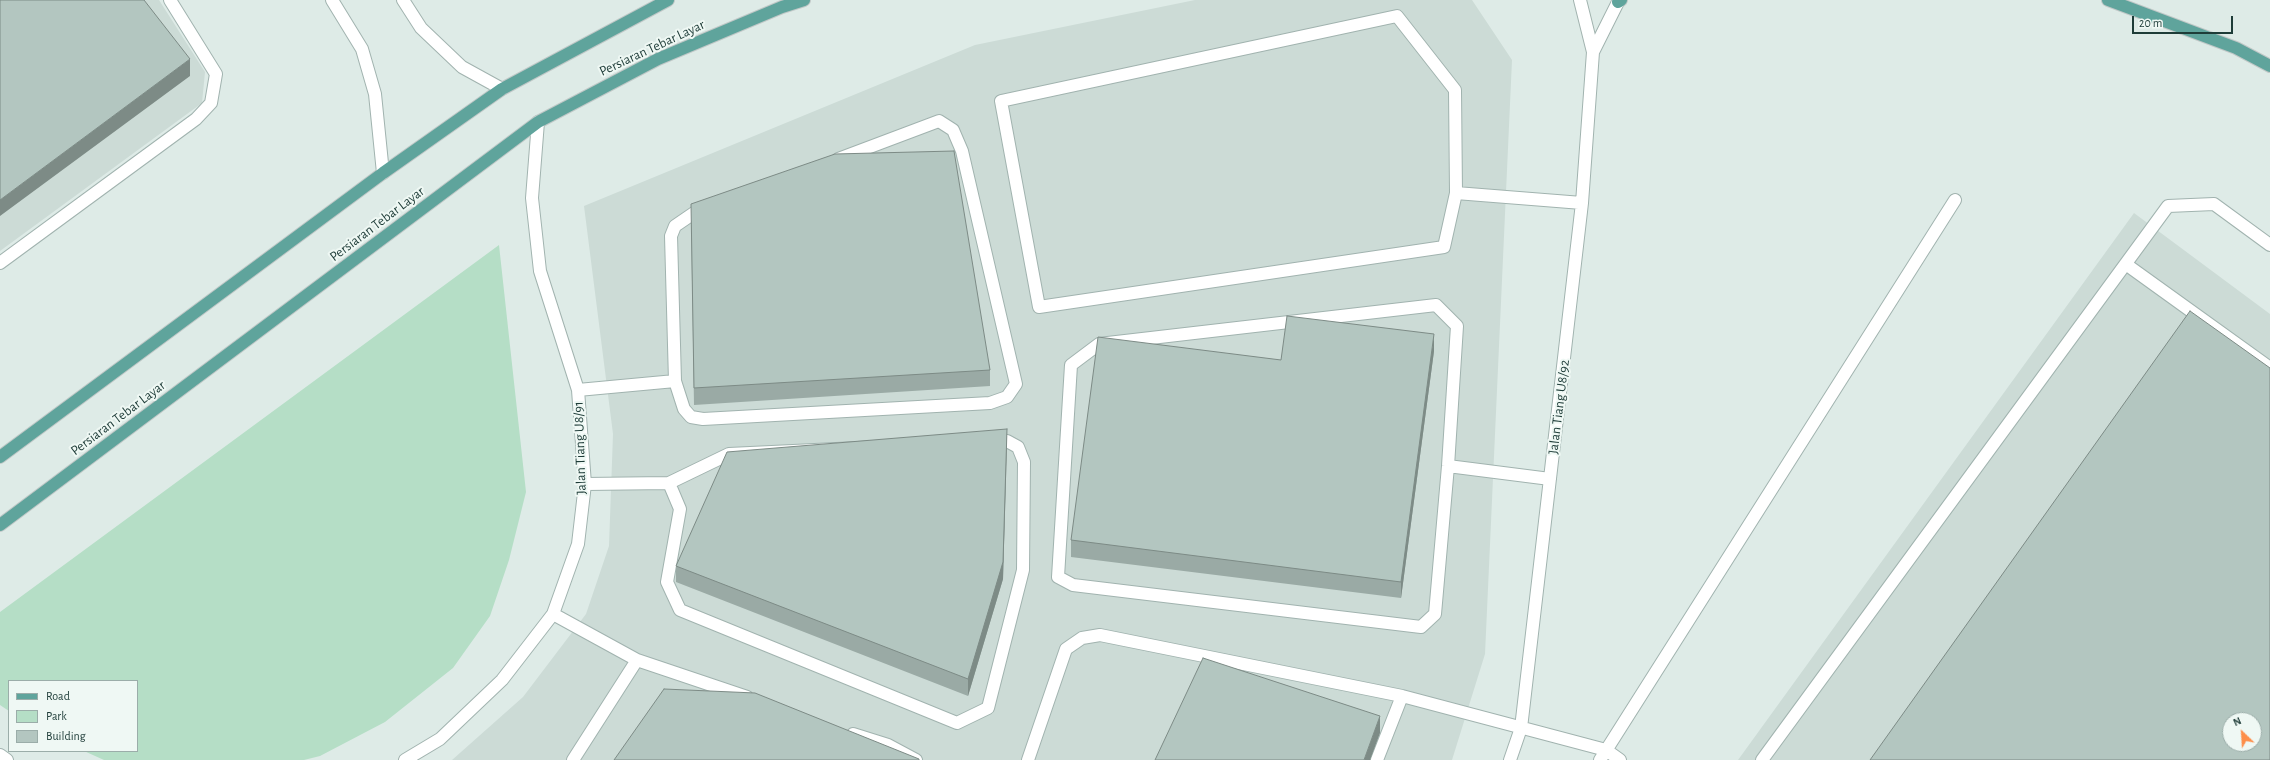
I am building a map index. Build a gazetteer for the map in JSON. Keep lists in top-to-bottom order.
{
  "streets": {
    "main road": ["Persiaran Tebar Layar"],
    "street": ["Jalan Tiang U8/92", "Jalan Tiang U8/91"]
  },
  "crossings": [
    ["Persiaran Tebar Layar", "Jalan Tiang U8/91"]
  ],
  "legend": ["Road", "Park", "Building"],
  "scale_bar": "20 m",
  "north": "top left"
}
